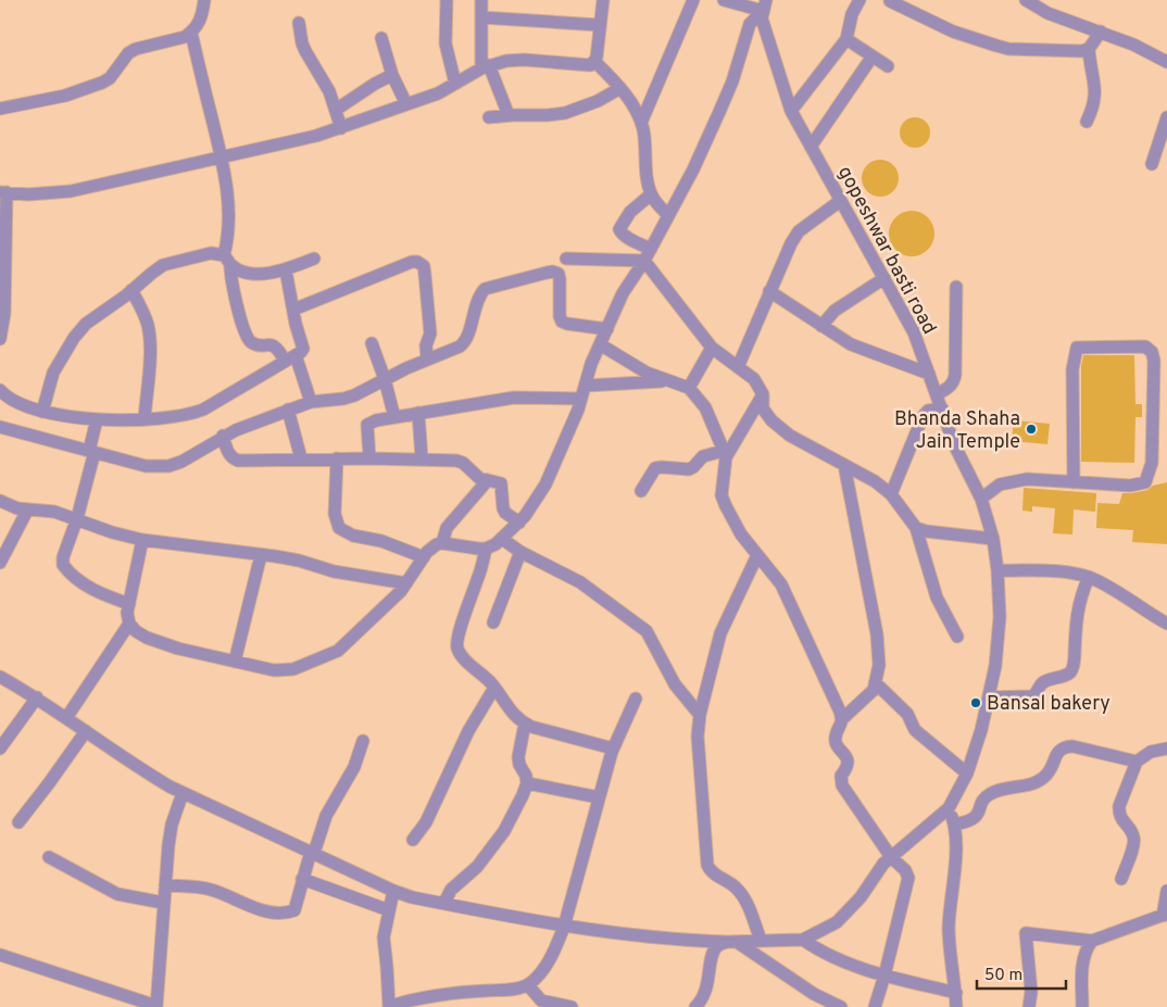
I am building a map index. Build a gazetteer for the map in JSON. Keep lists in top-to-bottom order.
{
  "streets": {
    "street": ["gopeshwar basti road"]
  },
  "places": ["Bhanda Shaha Jain Temple", "Bansal bakery"],
  "scale_bar": "50 m"
}
